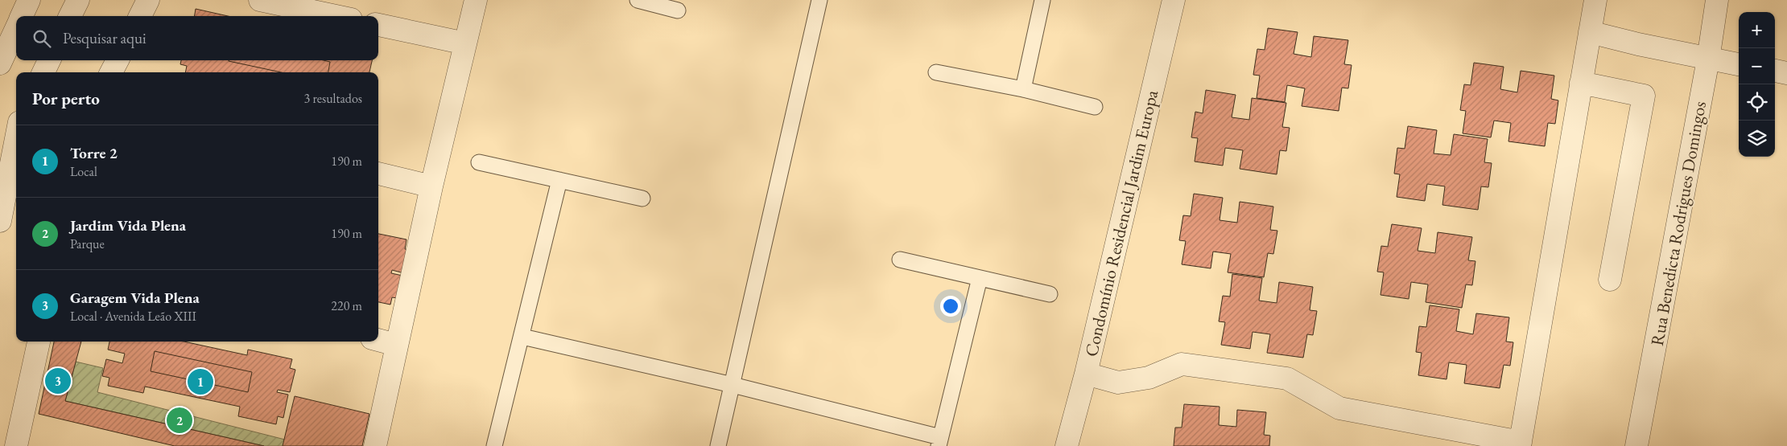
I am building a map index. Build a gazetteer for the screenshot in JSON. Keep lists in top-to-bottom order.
{
  "streets": {
    "street": ["Condomínio Residencial Jardim Europa", "Rua Benedicta Rodrigues Domingos"]
  },
  "page": {
    "map_buttons": ["+", "−"],
    "search": "Pesquisar aqui",
    "heading": ["Por perto", "3 resultados"],
    "list": [
      {
        "mark": "1",
        "name": "Torre 2",
        "note": "Local",
        "value": "190 m"
      },
      {
        "mark": "2",
        "name": "Jardim Vida Plena",
        "note": "Parque",
        "value": "190 m"
      },
      {
        "mark": "3",
        "name": "Garagem Vida Plena",
        "note": "Local · Avenida Leão XIII",
        "value": "220 m"
      }
    ],
    "pins": ["3", "1", "2"]
  }
}
